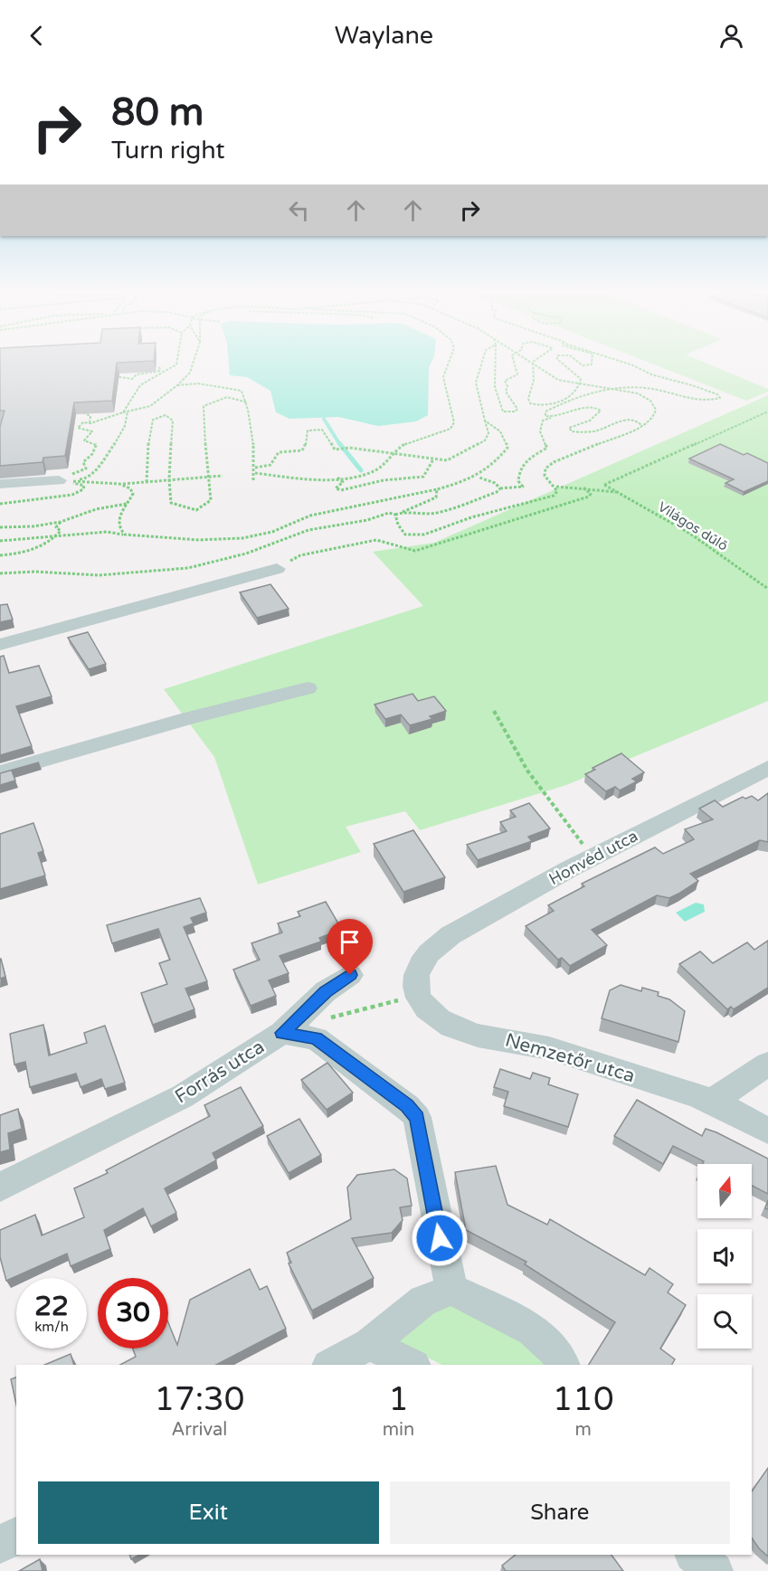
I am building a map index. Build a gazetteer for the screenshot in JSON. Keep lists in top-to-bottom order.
{
  "streets": {
    "street": ["Honvéd utca", "Nemzetőr utca", "Forrás utca"],
    "path": ["Világos dűlő"]
  },
  "crossings": [
    ["Honvéd utca", "Nemzetőr utca"]
  ],
  "north": "top",
  "page": {
    "header": "Waylane",
    "turn": ["80 m", "Turn right"],
    "speed": "22 km/h",
    "limit": "30",
    "eta": [
      "17:30",
      "Arrival",
      "1",
      "min",
      "110",
      "m"
    ],
    "buttons": ["Exit", "Share"]
  }
}
